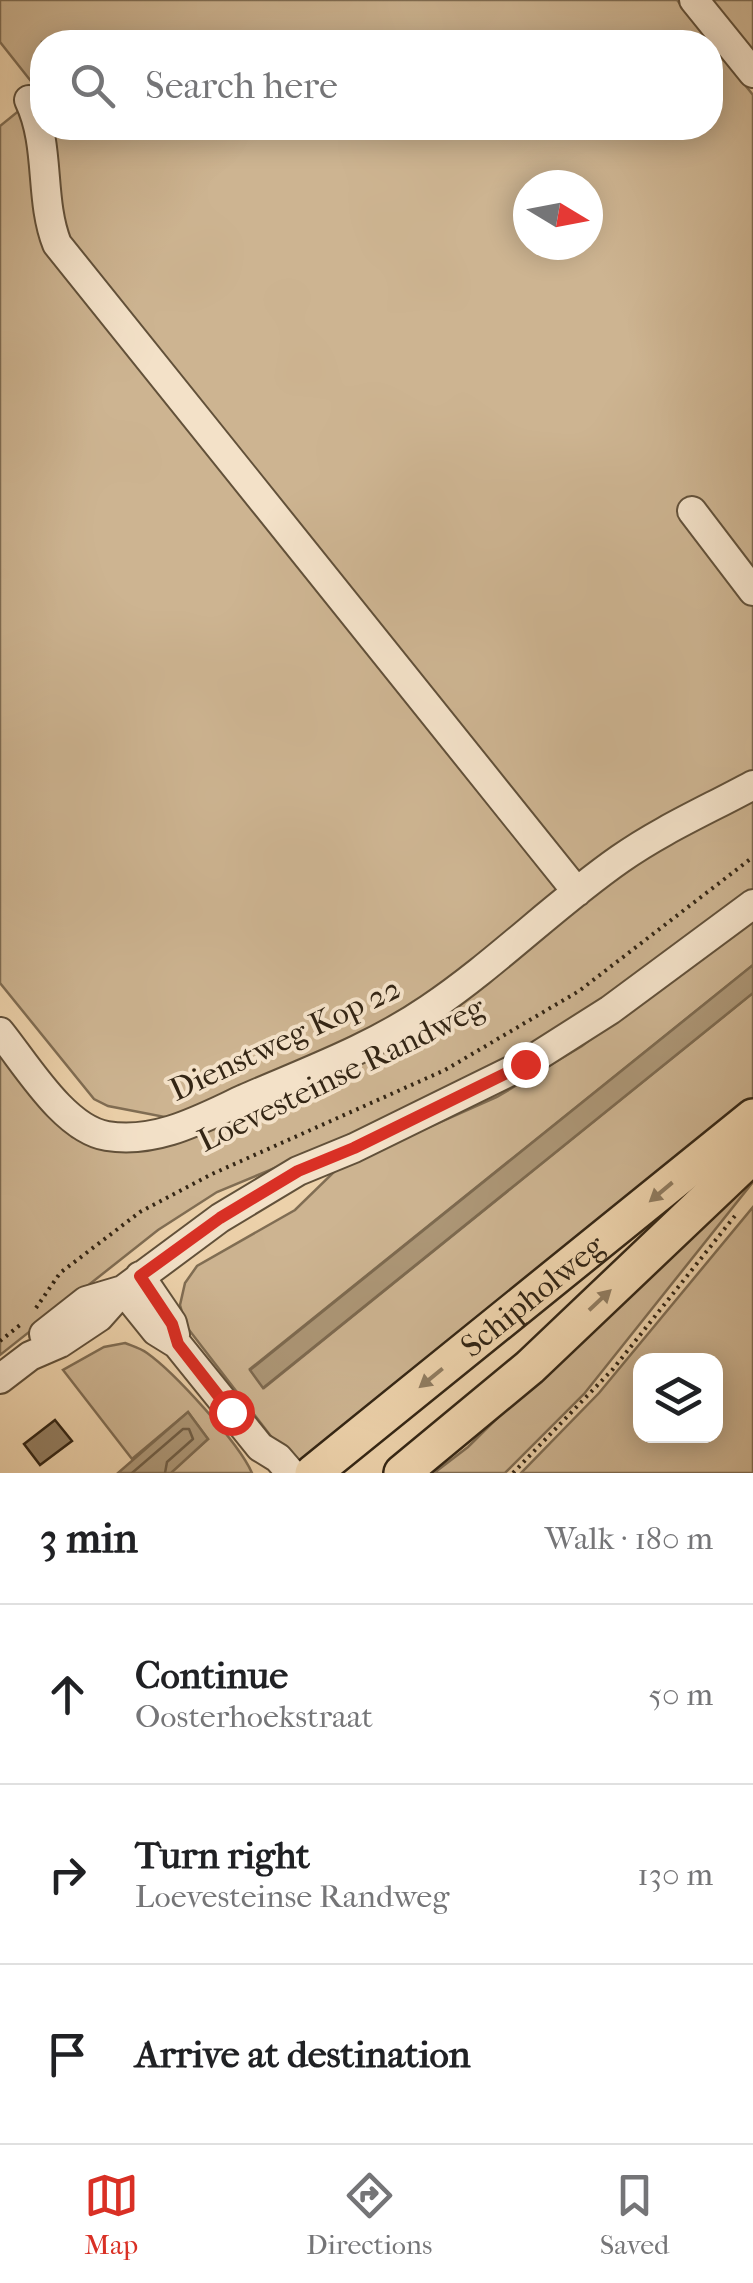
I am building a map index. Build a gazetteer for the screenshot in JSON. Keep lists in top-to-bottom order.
{
  "streets": {
    "main road": ["Schipholweg"],
    "street": ["Dienstweg Kop 22"],
    "path": ["Loevesteinse Randweg"]
  },
  "north": "right",
  "page": {
    "search": "Search here",
    "heading": ["3 min", "Walk · 180 m"],
    "list": [
      ["Continue", "Oosterhoekstraat", "50 m"],
      ["Turn right", "Loevesteinse Randweg", "130 m"],
      "Arrive at destination"
    ],
    "nav": ["Map", "Directions", "Saved"]
  }
}
